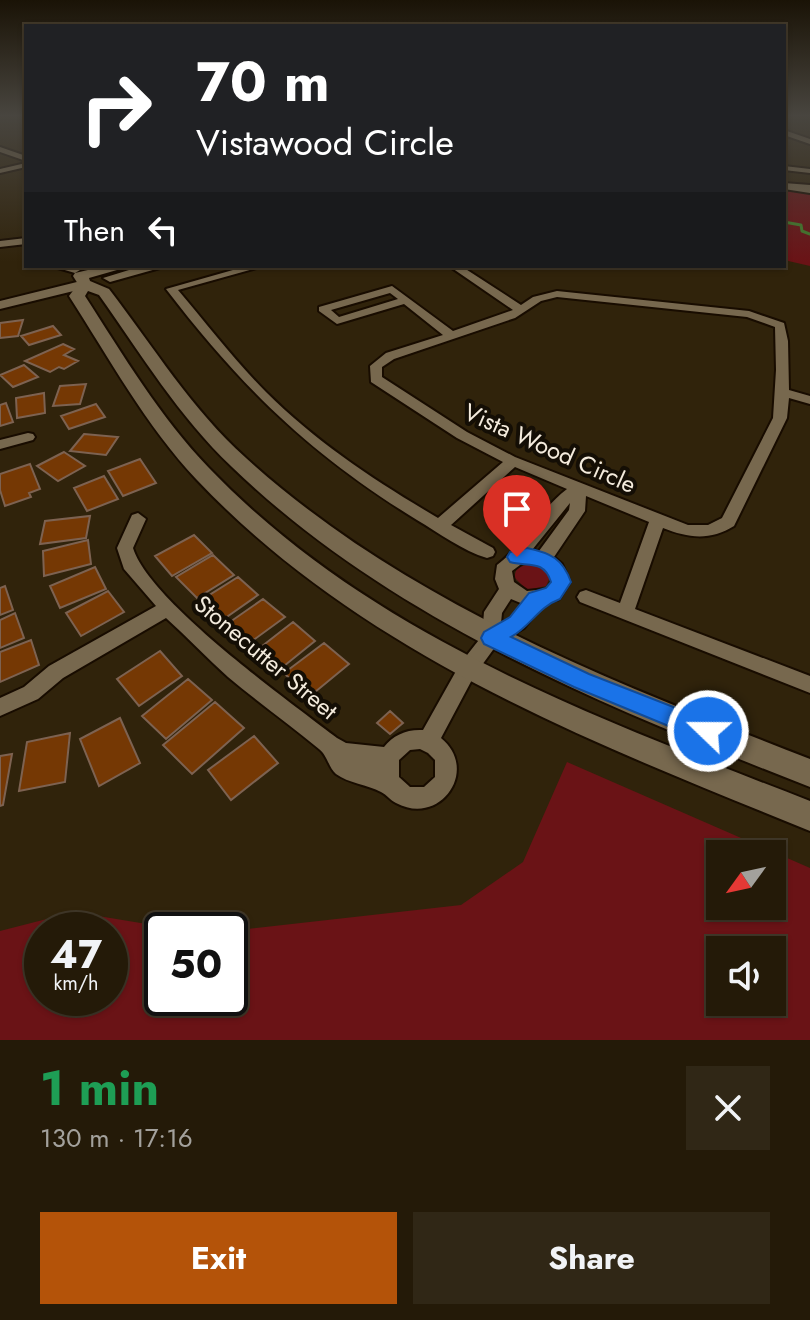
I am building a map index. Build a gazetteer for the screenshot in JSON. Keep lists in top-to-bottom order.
{
  "streets": {
    "street": ["Vista Wood Circle", "Stonecutter Street"]
  },
  "north": "bottom left",
  "page": {
    "turn": ["70 m", "Vistawood Circle"],
    "then": "Then",
    "speed": "47 km/h",
    "limit": "50",
    "heading": ["1 min", "130 m · 17:16"],
    "buttons": ["Exit", "Share"]
  }
}
